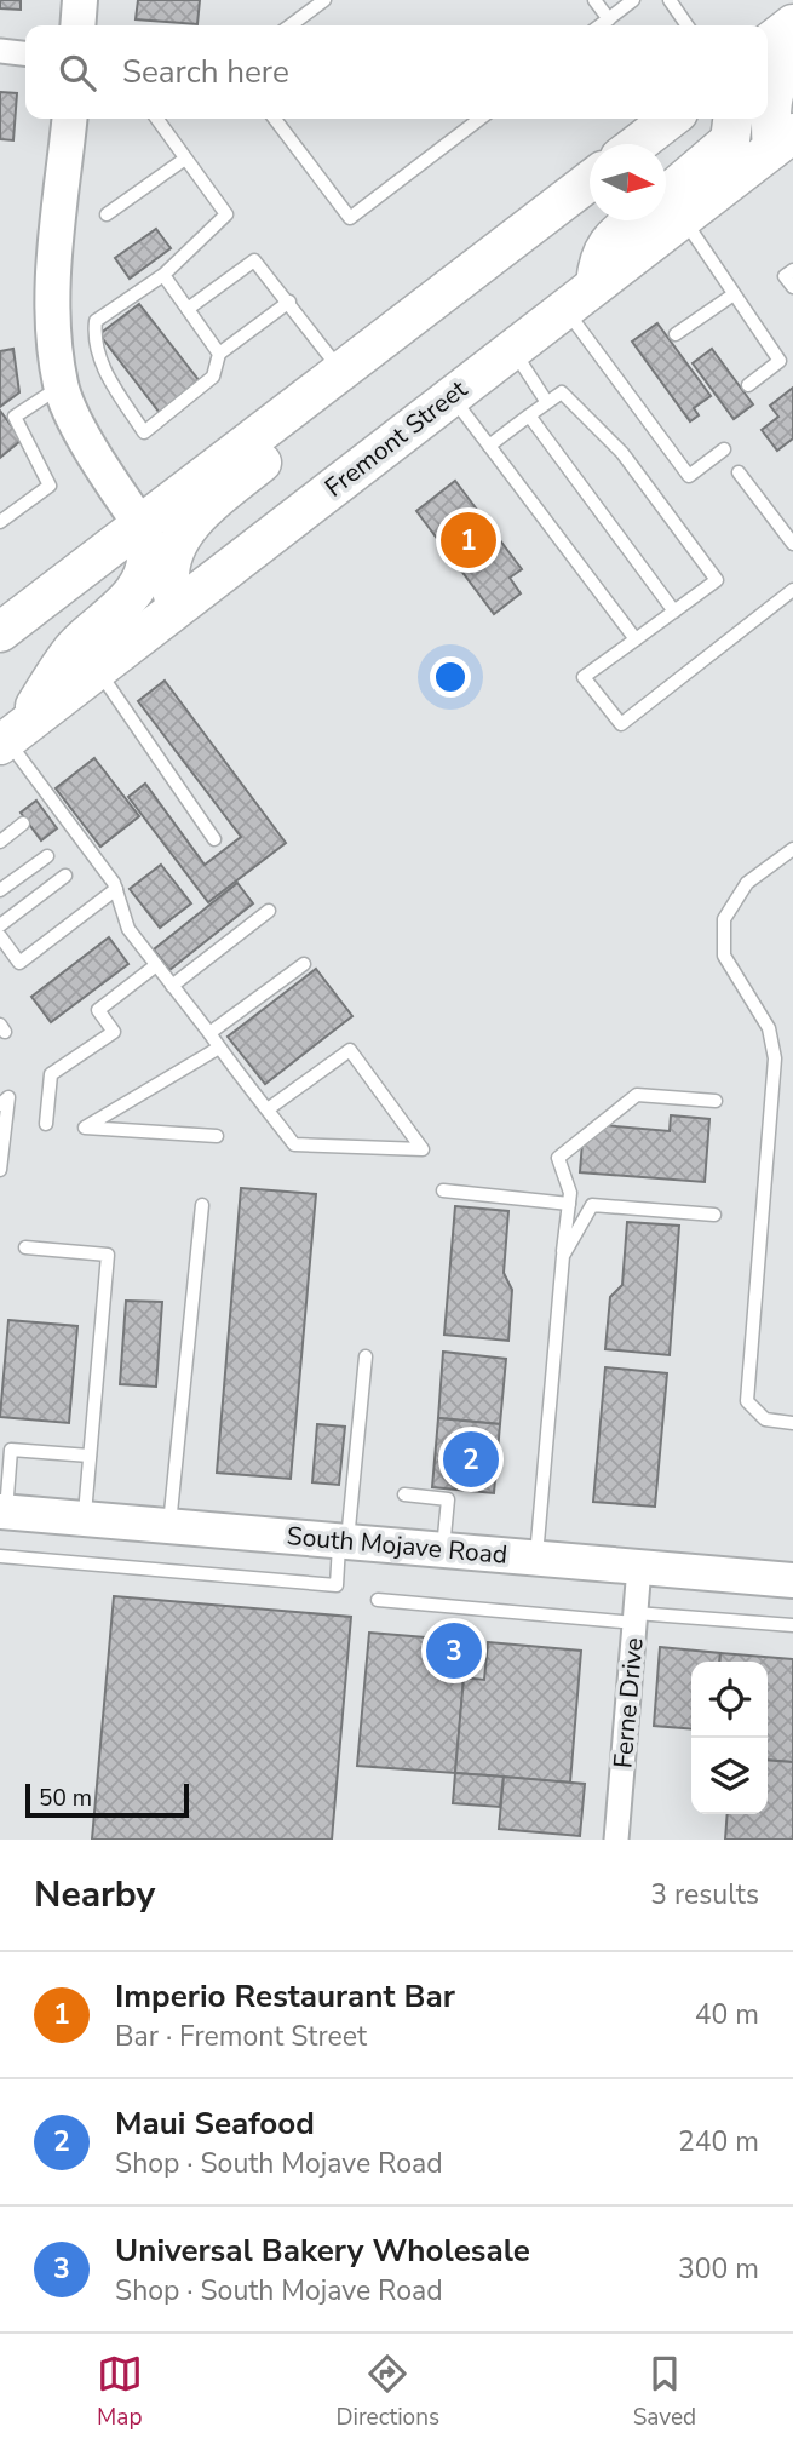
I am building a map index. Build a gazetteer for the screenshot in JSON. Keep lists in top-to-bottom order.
{
  "streets": {
    "main road": ["Fremont Street"],
    "street": ["South Mojave Road", "Ferne Drive"]
  },
  "crossings": [
    ["South Mojave Road", "Ferne Drive"]
  ],
  "scale_bar": "50 m",
  "north": "right",
  "page": {
    "search": "Search here",
    "pins": ["1", "2", "3"],
    "scale": "50 m",
    "heading": ["Nearby", "3 results"],
    "list": [
      {
        "mark": "1",
        "name": "Imperio Restaurant Bar",
        "note": "Bar · Fremont Street",
        "value": "40 m"
      },
      {
        "mark": "2",
        "name": "Maui Seafood",
        "note": "Shop · South Mojave Road",
        "value": "240 m"
      },
      {
        "mark": "3",
        "name": "Universal Bakery Wholesale",
        "note": "Shop · South Mojave Road",
        "value": "300 m"
      }
    ],
    "nav": ["Map", "Directions", "Saved"]
  }
}
